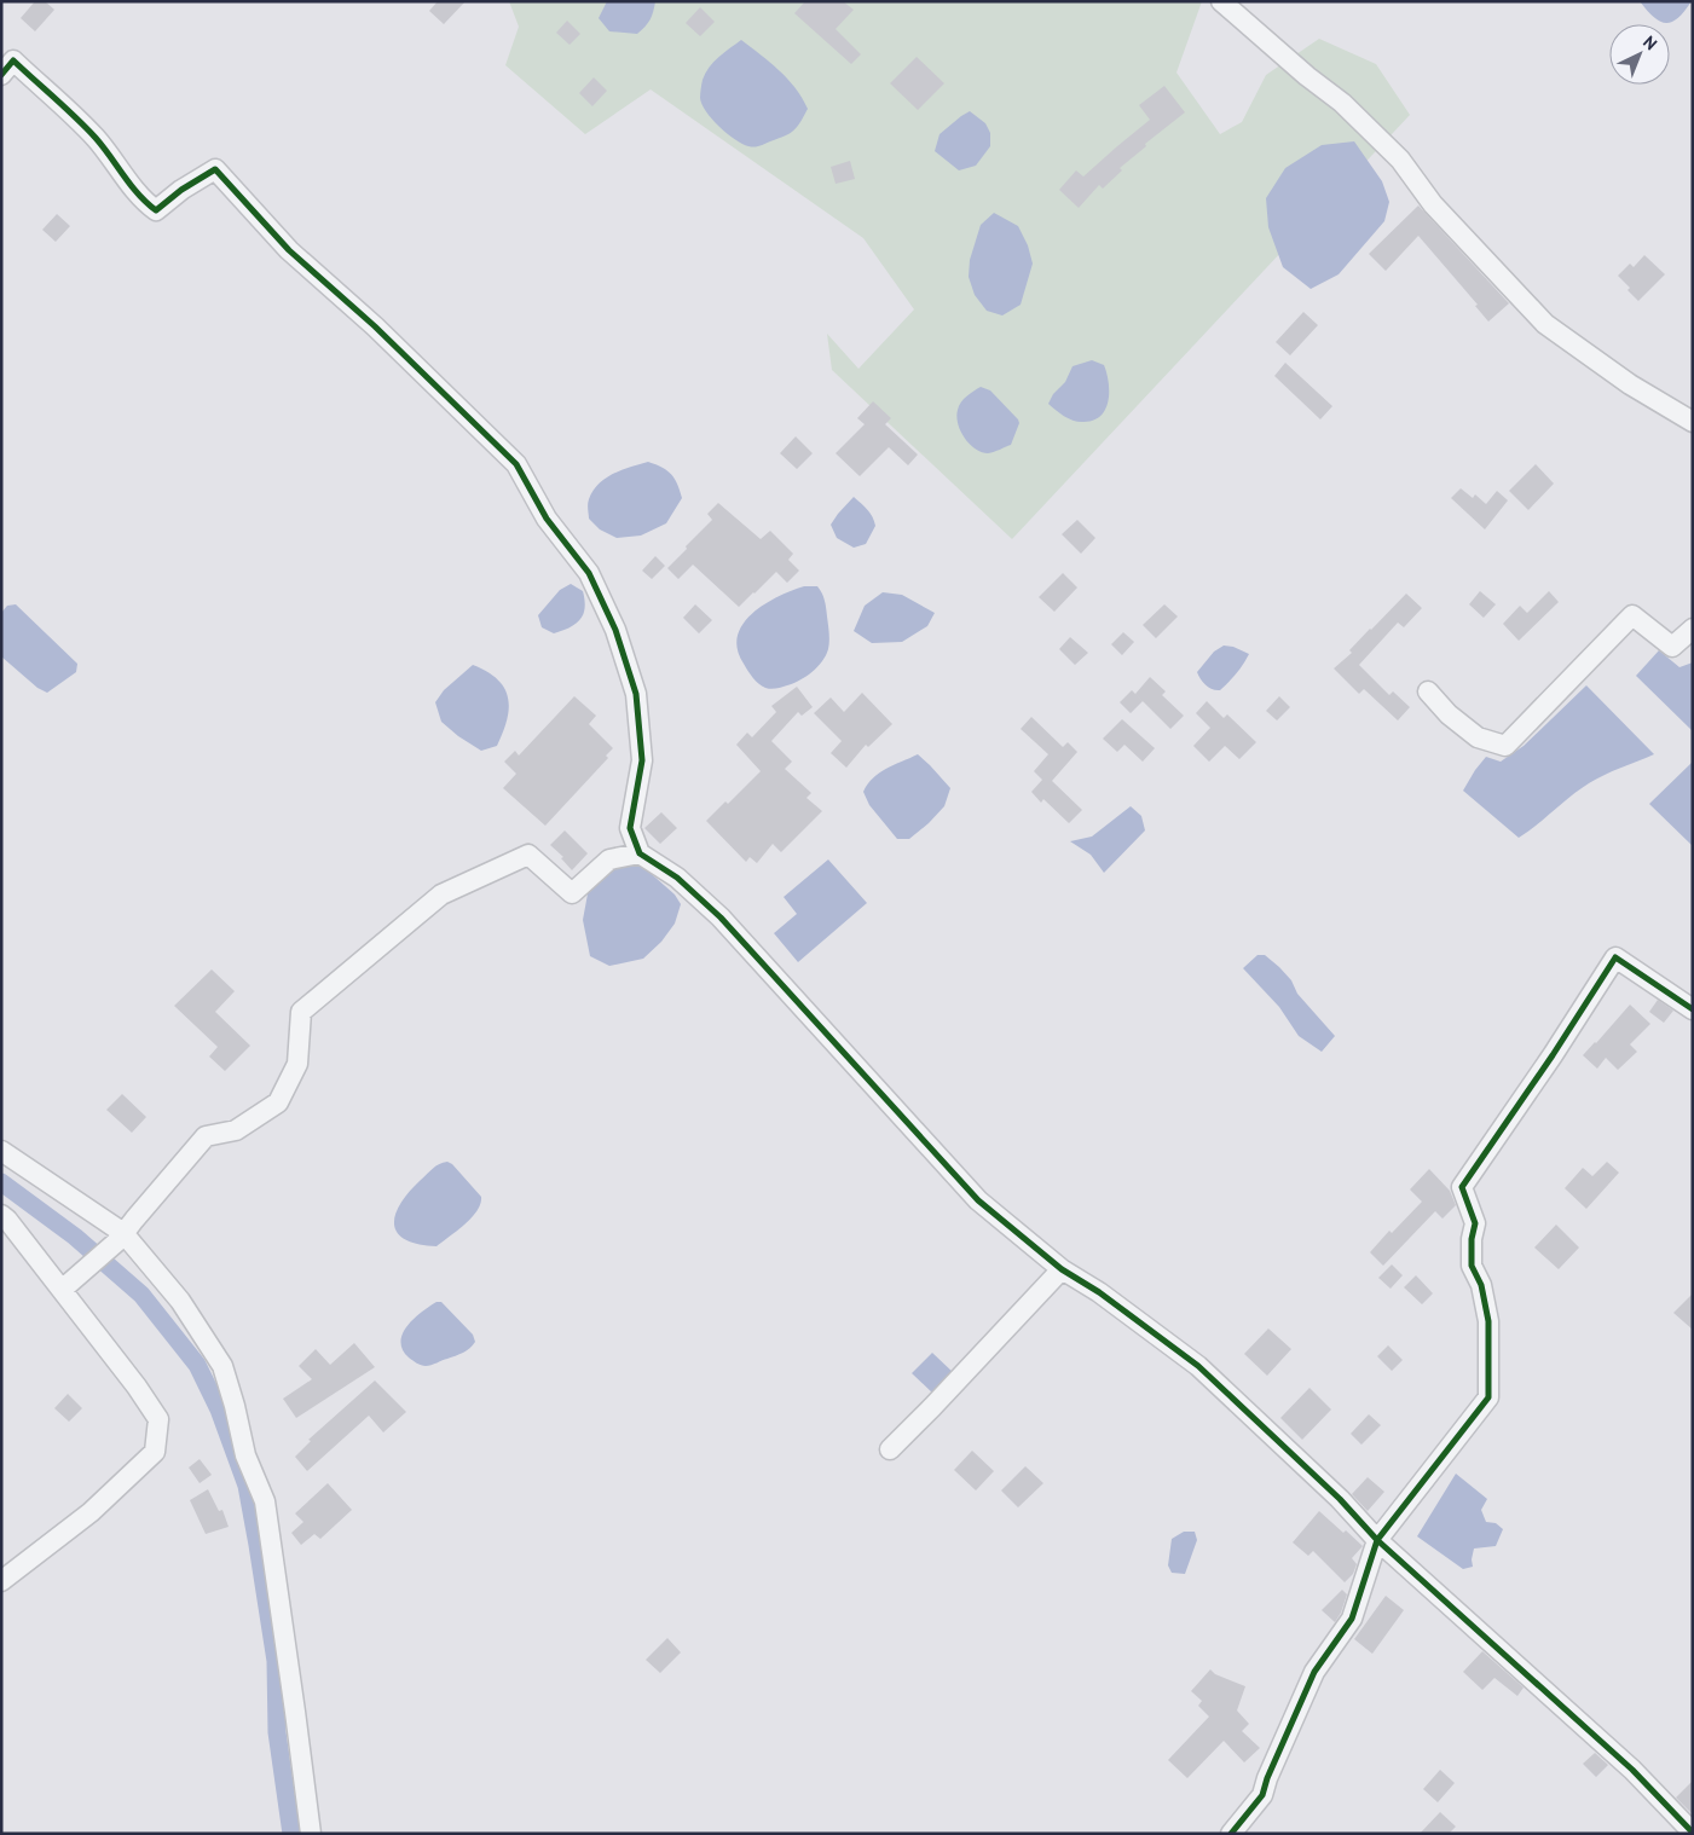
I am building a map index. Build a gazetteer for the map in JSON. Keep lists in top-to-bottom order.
{
  "north": "top right"
}
